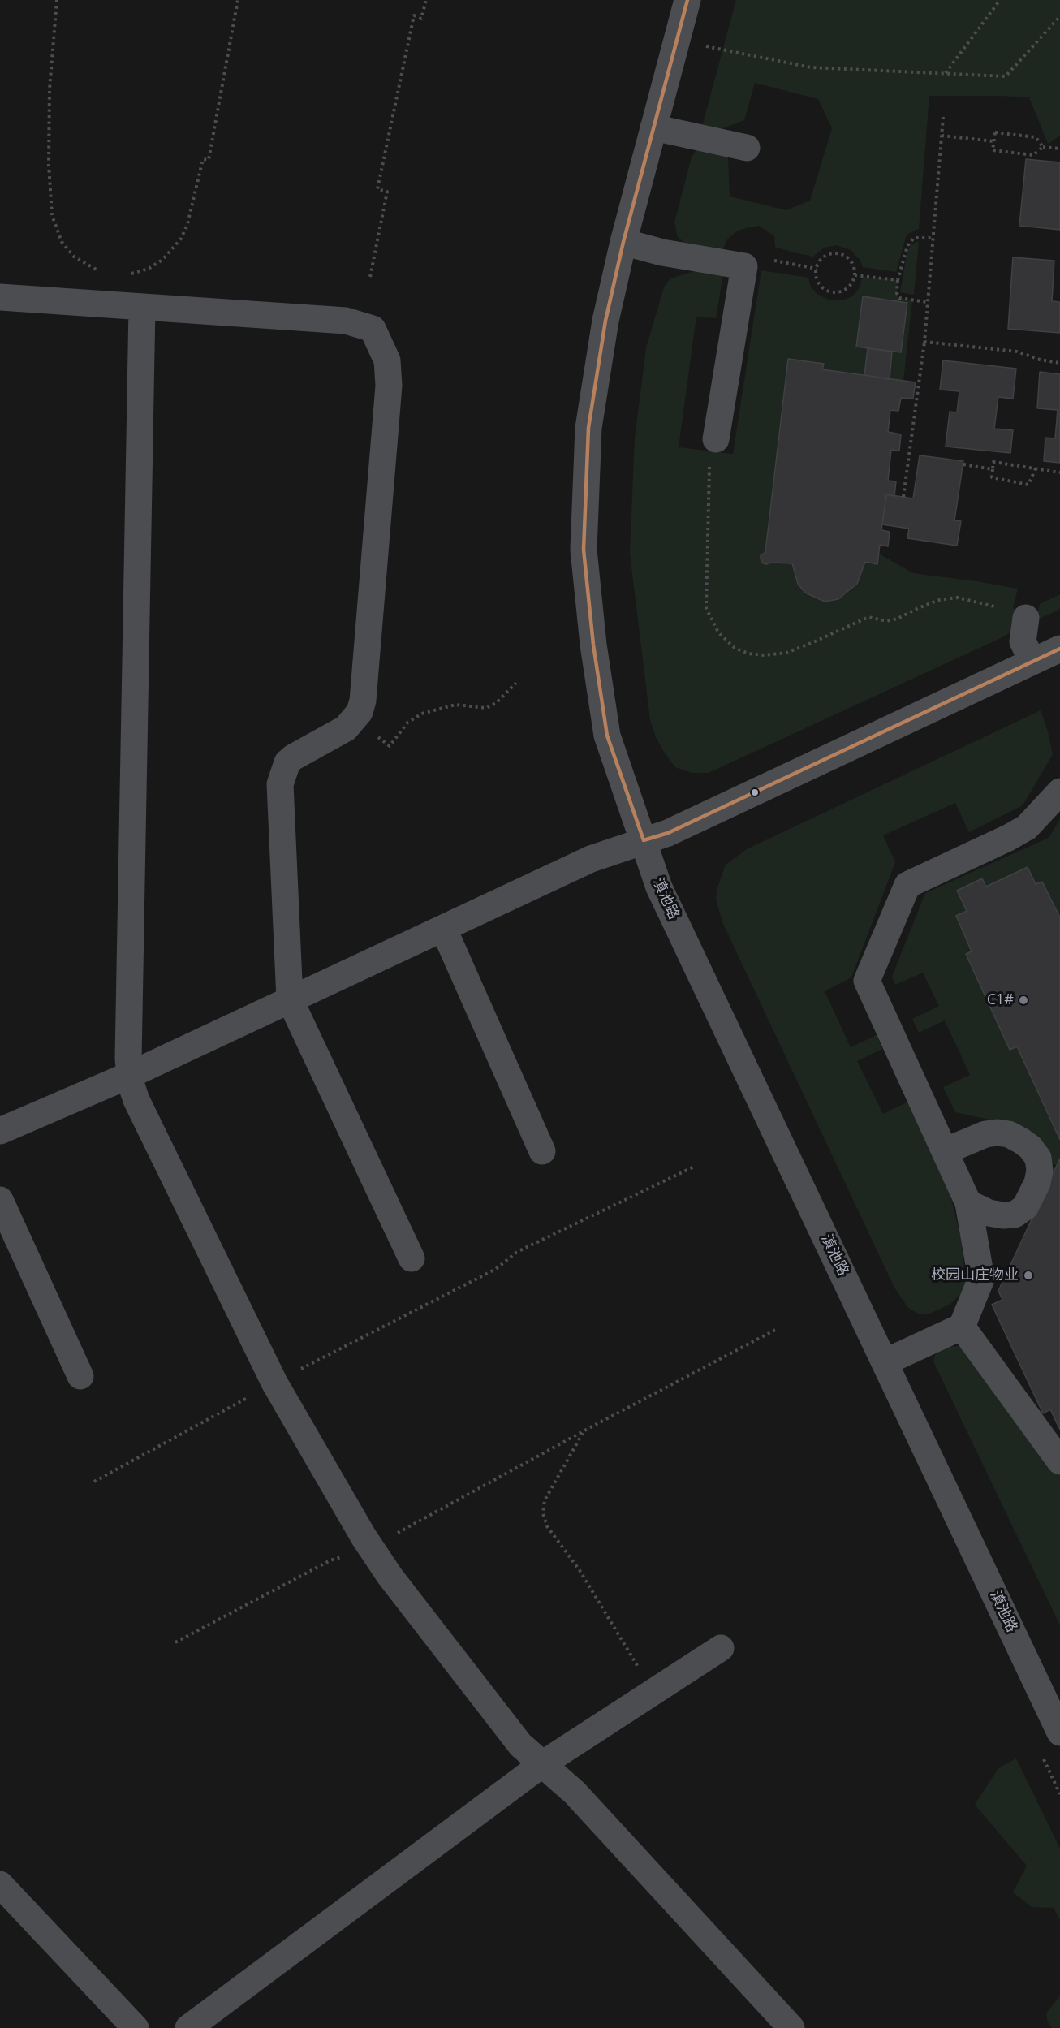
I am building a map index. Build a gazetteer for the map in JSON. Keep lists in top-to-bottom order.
{
  "streets": {
    "street": ["滇池路"]
  },
  "places": ["C1#", "校园山庄物业"]
}
